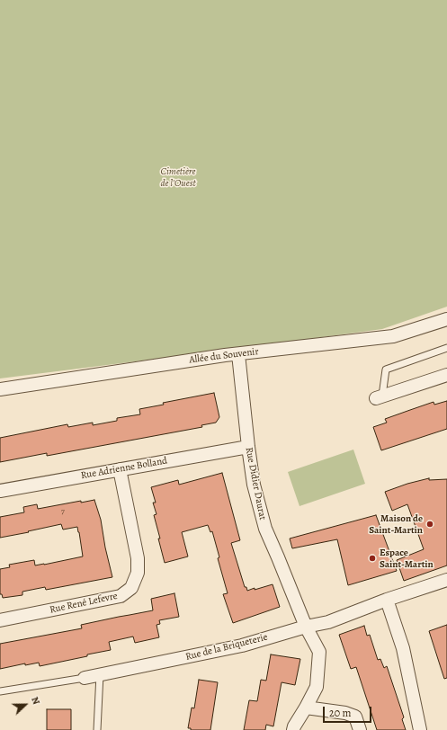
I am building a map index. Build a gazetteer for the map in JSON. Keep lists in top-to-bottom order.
{
  "streets": {
    "street": [
      "Allée du Souvenir",
      "Rue Adrienne Bolland",
      "Rue Didier Daurat",
      "Rue René Lefevre",
      "Rue de la Briqueterie"
    ]
  },
  "crossings": [
    ["Allée du Souvenir", "Rue Didier Daurat"],
    ["Rue Adrienne Bolland", "Rue Didier Daurat"],
    ["Rue Adrienne Bolland", "Rue René Lefevre"],
    ["Rue Didier Daurat", "Rue de la Briqueterie"]
  ],
  "parks": ["Cimetière de l'Ouest"],
  "places": ["Maison de Saint-Martin", "Espace Saint-Martin"],
  "house_numbers": ["7"],
  "scale_bar": "20 m",
  "north": "right"
}
